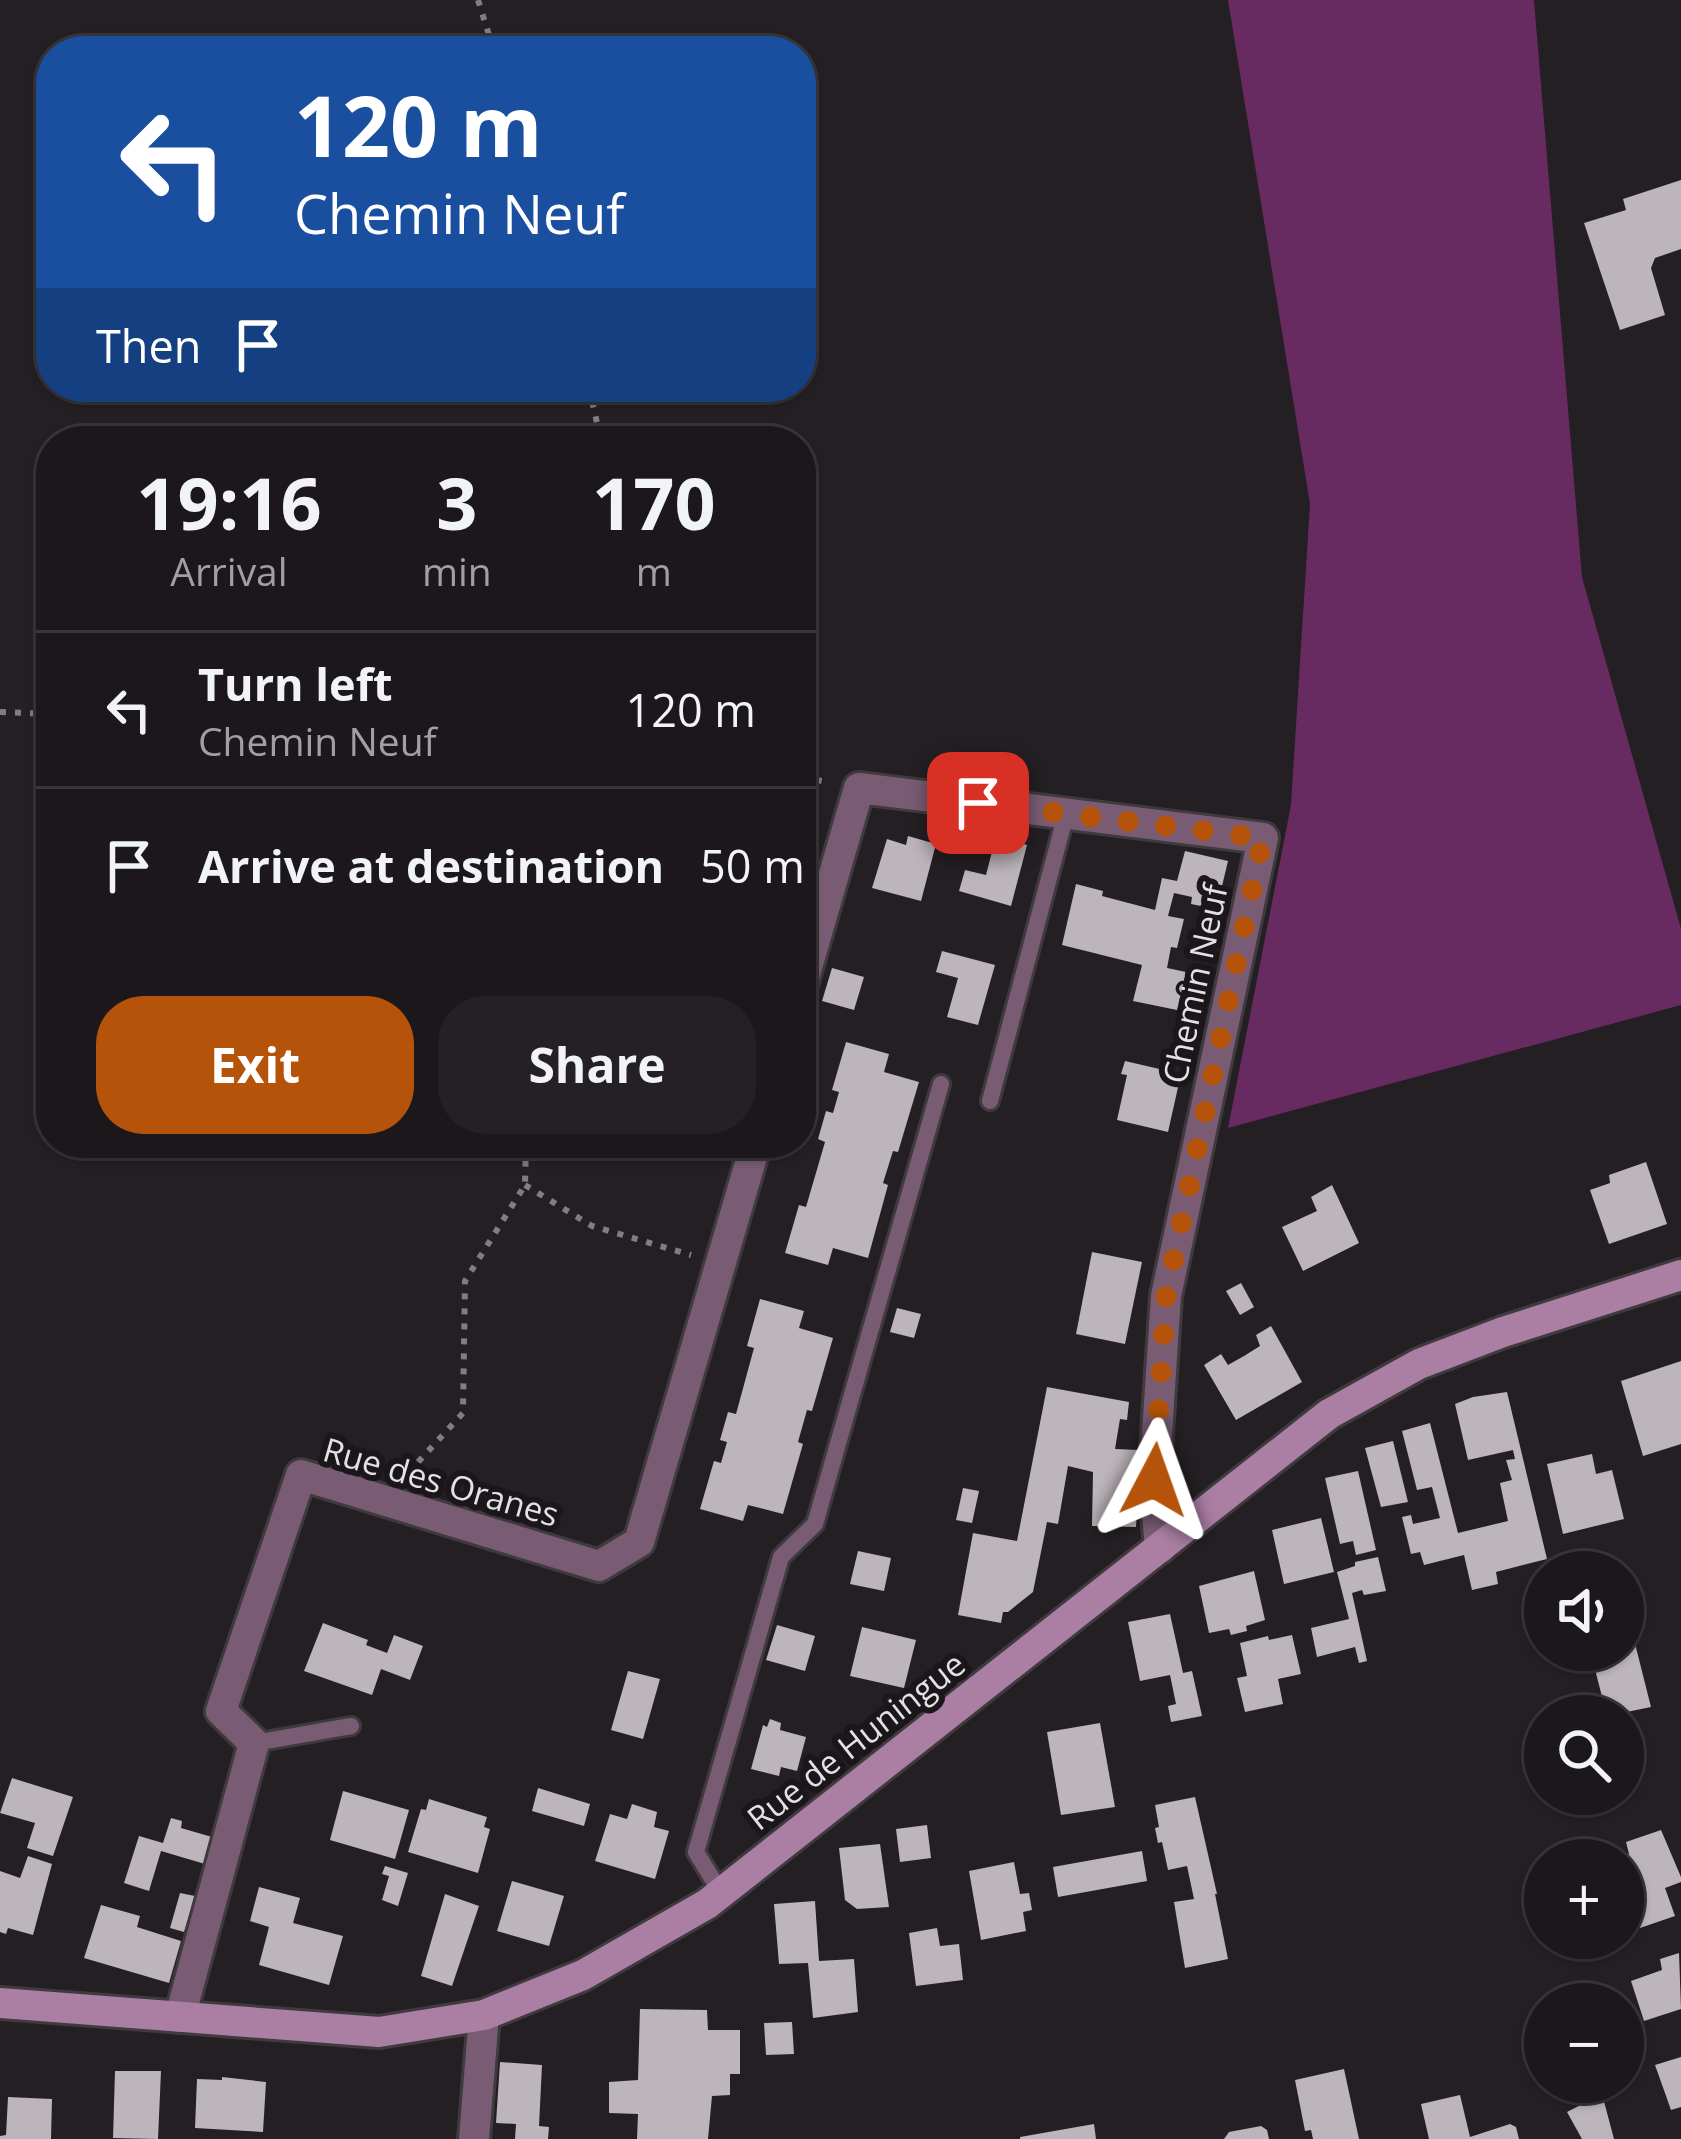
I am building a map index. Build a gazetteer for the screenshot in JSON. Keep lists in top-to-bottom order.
{
  "streets": {
    "main road": ["Rue de Huningue"],
    "street": ["Chemin Neuf", "Rue des Oranes"]
  },
  "crossings": [
    ["Chemin Neuf", "Rue de Huningue"]
  ],
  "page": {
    "turn": ["120 m", "Chemin Neuf"],
    "then": "Then",
    "eta": [
      "19:16",
      "Arrival",
      "3",
      "min",
      "170",
      "m"
    ],
    "list": [
      {
        "name": "Turn left",
        "note": "Chemin Neuf",
        "value": "120 m"
      },
      {
        "name": "Arrive at destination",
        "value": "50 m"
      }
    ],
    "buttons": ["Exit", "Share"],
    "map_buttons": ["+", "−"]
  }
}
